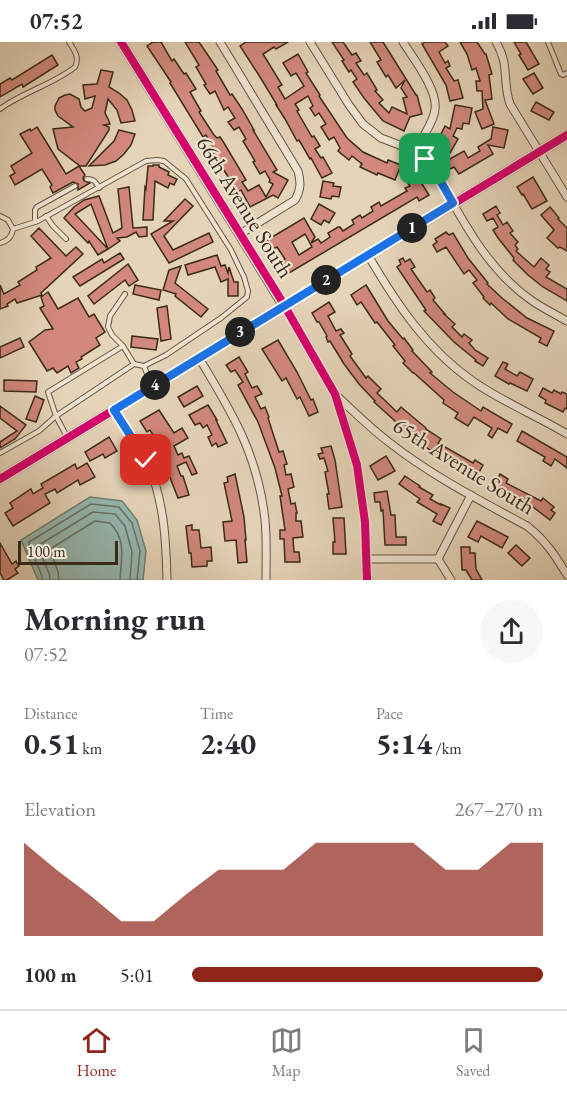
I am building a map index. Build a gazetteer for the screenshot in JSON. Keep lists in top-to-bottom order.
{
  "streets": {
    "street": ["66th Avenue South", "65th Avenue South"]
  },
  "crossings": [
    ["66th Avenue South", "65th Avenue South"]
  ],
  "scale_bar": "100 m",
  "page": {
    "status": "07:52",
    "pins": [
      "1",
      "2",
      "3",
      "4"
    ],
    "scale": "100 m",
    "heading": ["Morning run", "07:52"],
    "stats": [
      ["Distance", "0.51 km"],
      ["Time", "2:40"],
      ["Pace", "5:14 /km"]
    ],
    "chart": ["Elevation", "267–270 m"],
    "list": [
      {
        "name": "100 m",
        "note": "5:01"
      }
    ],
    "tabs": ["Home", "Map", "Saved"]
  }
}
